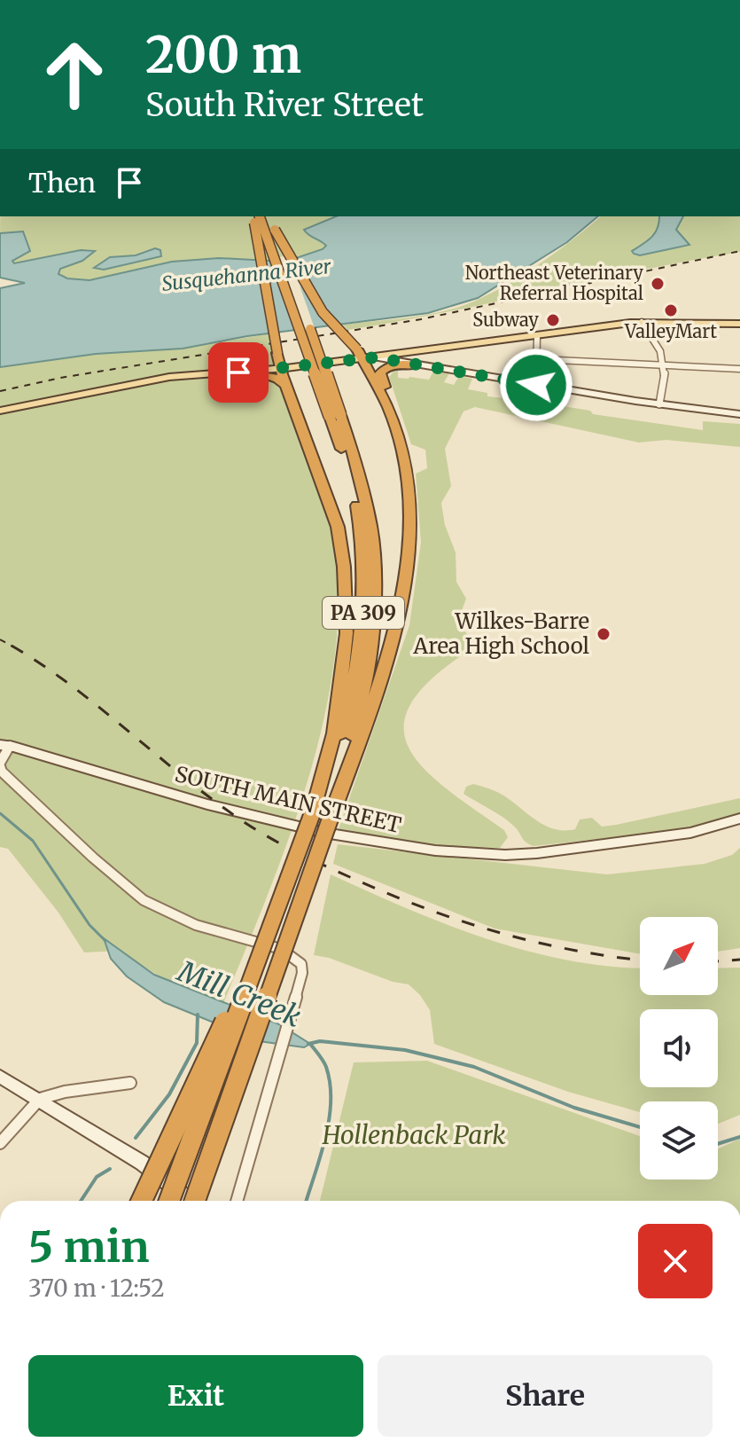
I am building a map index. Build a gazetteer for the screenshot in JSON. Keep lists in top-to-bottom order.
{
  "streets": {
    "highway": ["PA 309"],
    "main road": ["SOUTH MAIN STREET"]
  },
  "water": ["Susquehanna River", "Mill Creek"],
  "parks": ["Hollenback Park"],
  "places": [
    "Northeast Veterinary Referral Hospital",
    "ValleyMart",
    "Subway",
    "Wilkes-Barre Area High School"
  ],
  "north": "top right",
  "page": {
    "turn": ["200 m", "South River Street"],
    "then": "Then",
    "heading": ["5 min", "370 m · 12:52"],
    "buttons": ["Exit", "Share"]
  }
}
